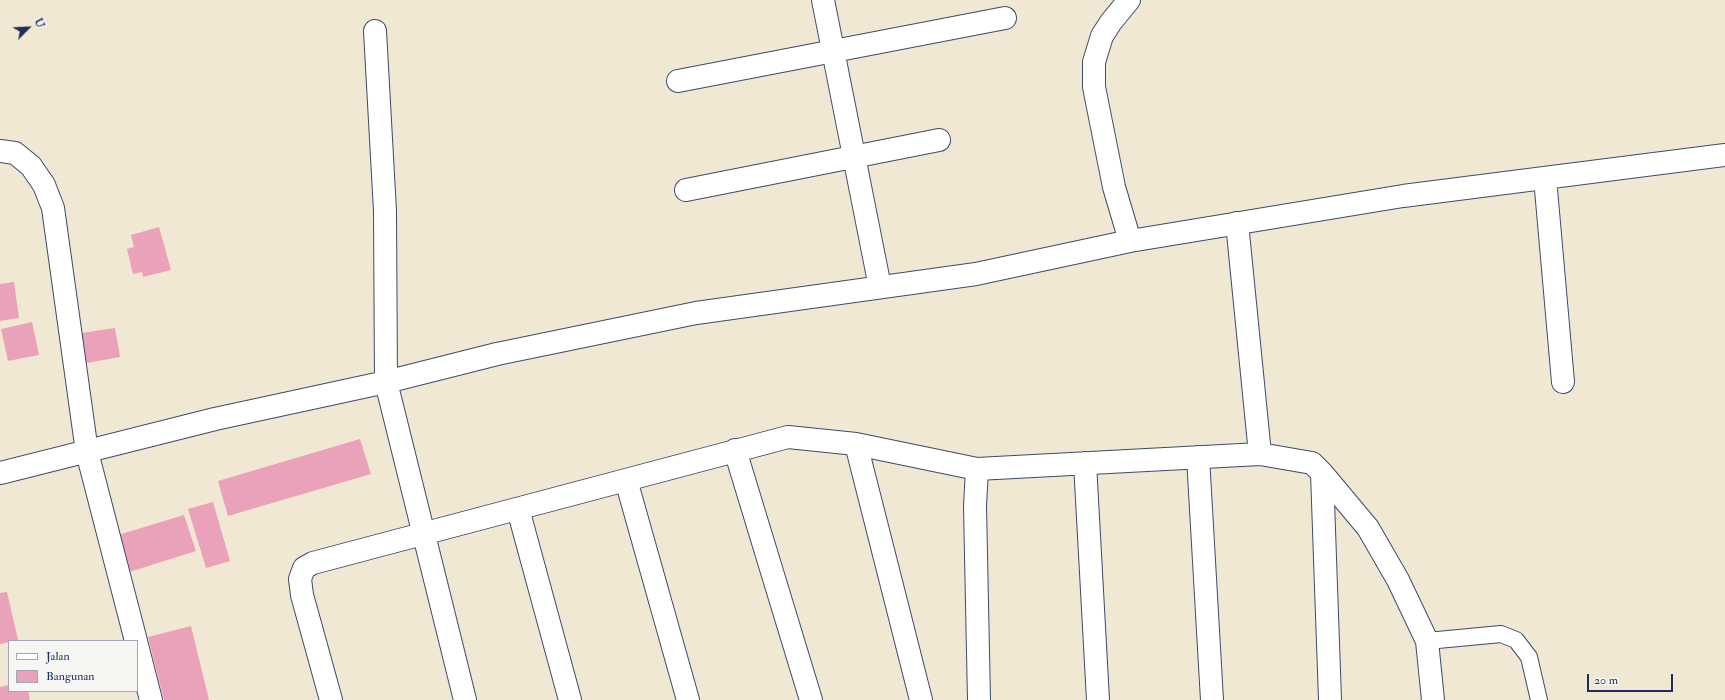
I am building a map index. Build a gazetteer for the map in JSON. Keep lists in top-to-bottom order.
{
  "legend": ["Jalan", "Bangunan"],
  "scale_bar": "20 m",
  "north": "top right"
}
